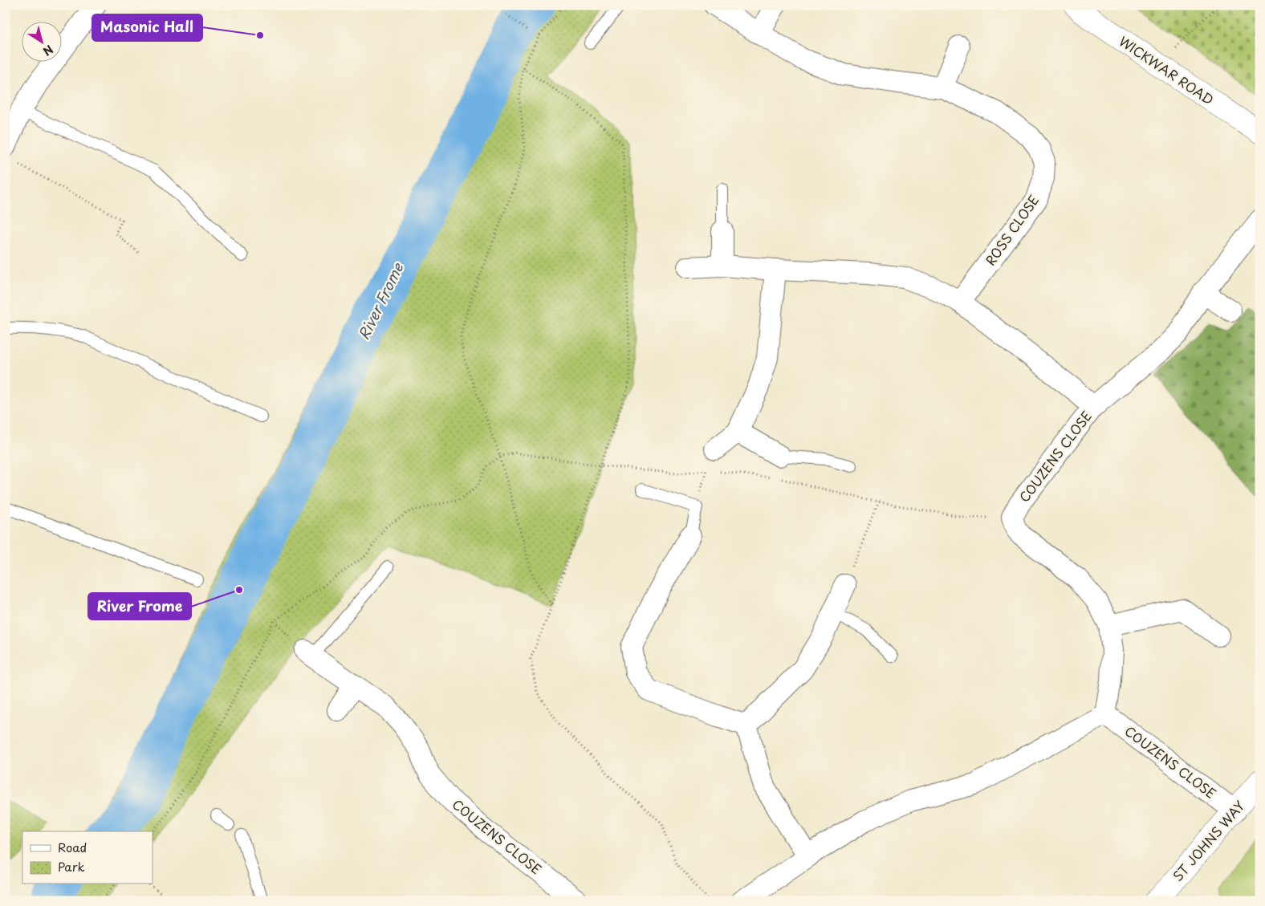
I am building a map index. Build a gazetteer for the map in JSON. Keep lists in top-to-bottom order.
{
  "streets": {
    "main road": ["WICKWAR ROAD", "ST JOHNS WAY"],
    "street": ["ROSS CLOSE", "COUZENS CLOSE"]
  },
  "crossings": [
    ["COUZENS CLOSE", "ST JOHNS WAY"]
  ],
  "water": ["River Frome"],
  "places": ["Masonic Hall", "River Frome"],
  "legend": ["Road", "Park"],
  "north": "bottom right"
}
